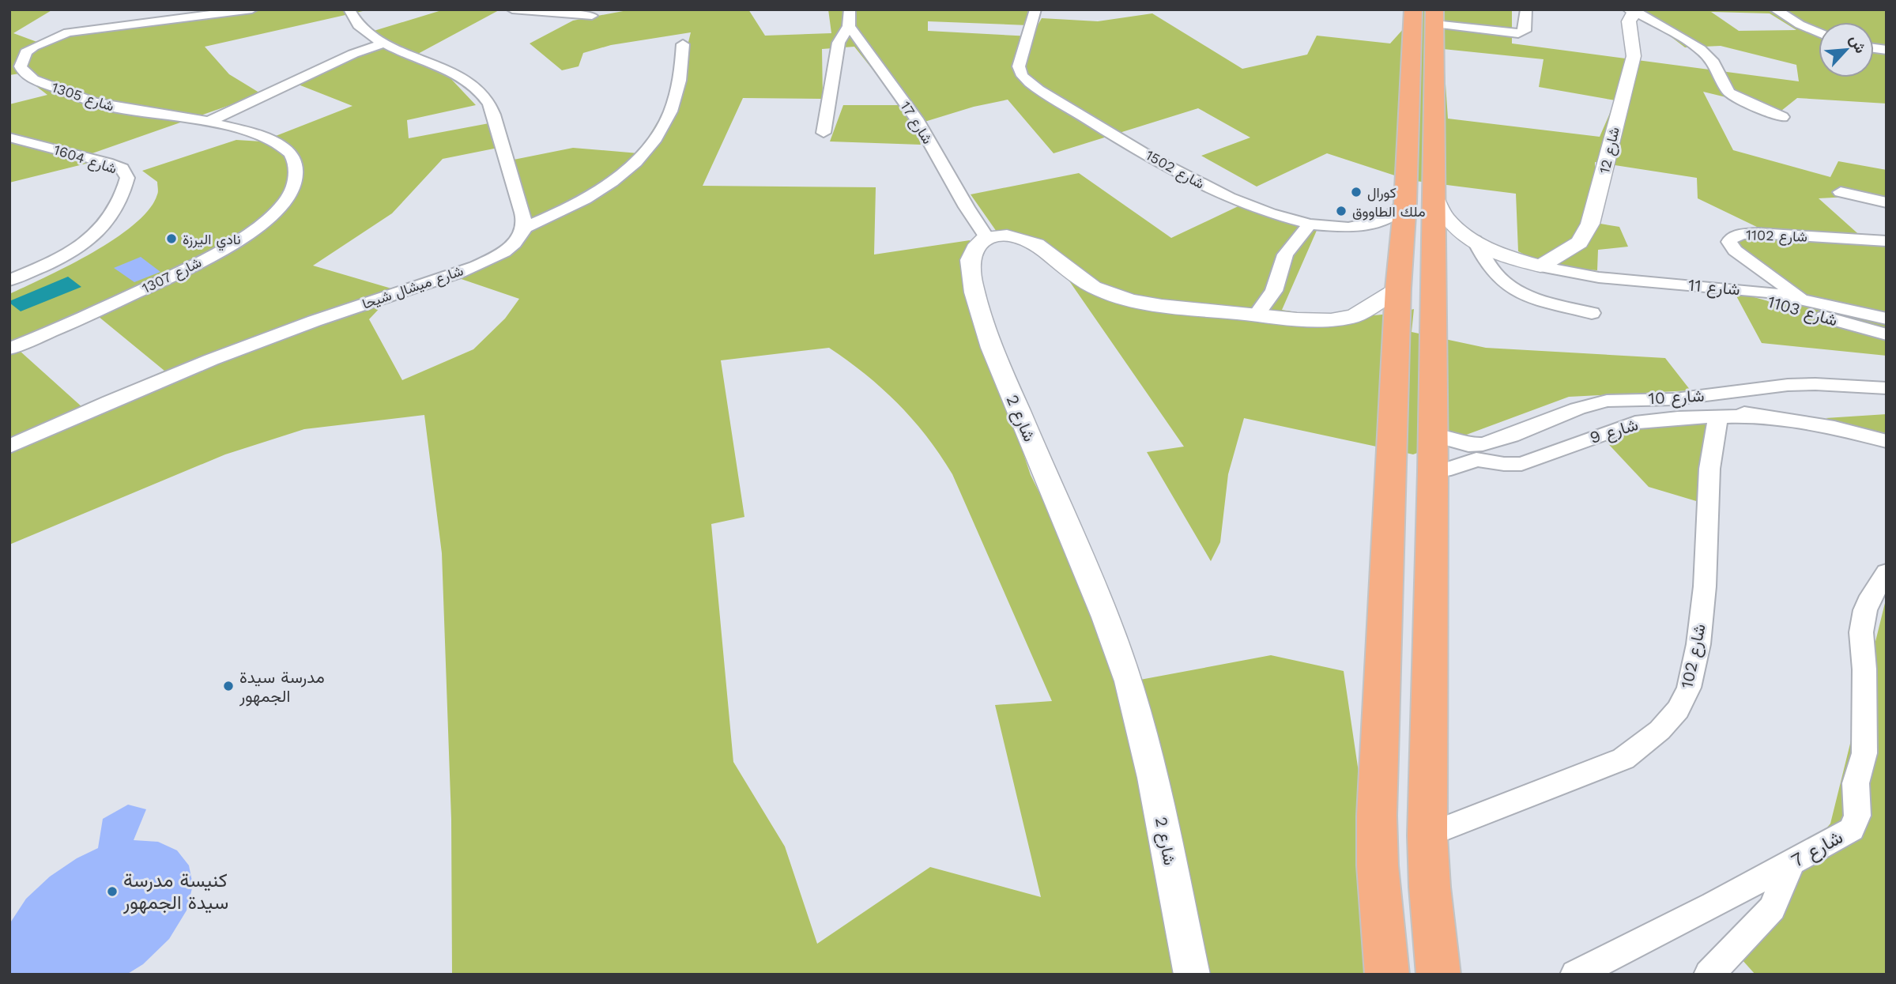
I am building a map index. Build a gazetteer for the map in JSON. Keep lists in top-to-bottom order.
{
  "streets": {
    "street": [
      "شارع 1305",
      "شارع 17",
      "شارع 12",
      "شارع 1604",
      "شارع 1502",
      "شارع 1102",
      "شارع 1307",
      "شارع ميشال شيحا",
      "شارع 11",
      "شارع 1103",
      "شارع 10",
      "شارع 2",
      "شارع 9",
      "شارع 102",
      "شارع 7"
    ]
  },
  "crossings": [
    ["شارع 1305", "شارع 1307"],
    ["شارع 17", "شارع 2"],
    ["شارع 12", "شارع 11"],
    ["شارع 1102", "شارع 11"],
    ["شارع 11", "شارع 1103"],
    ["شارع 10", "شارع 9"],
    ["شارع 9", "شارع 102"]
  ],
  "places": [
    "كورال",
    "ملك الطاووق",
    "نادي اليرزة",
    "مدرسة سيدة الجمهور",
    "كنيسة مدرسة سيدة الجمهور"
  ],
  "north": "top right"
}
